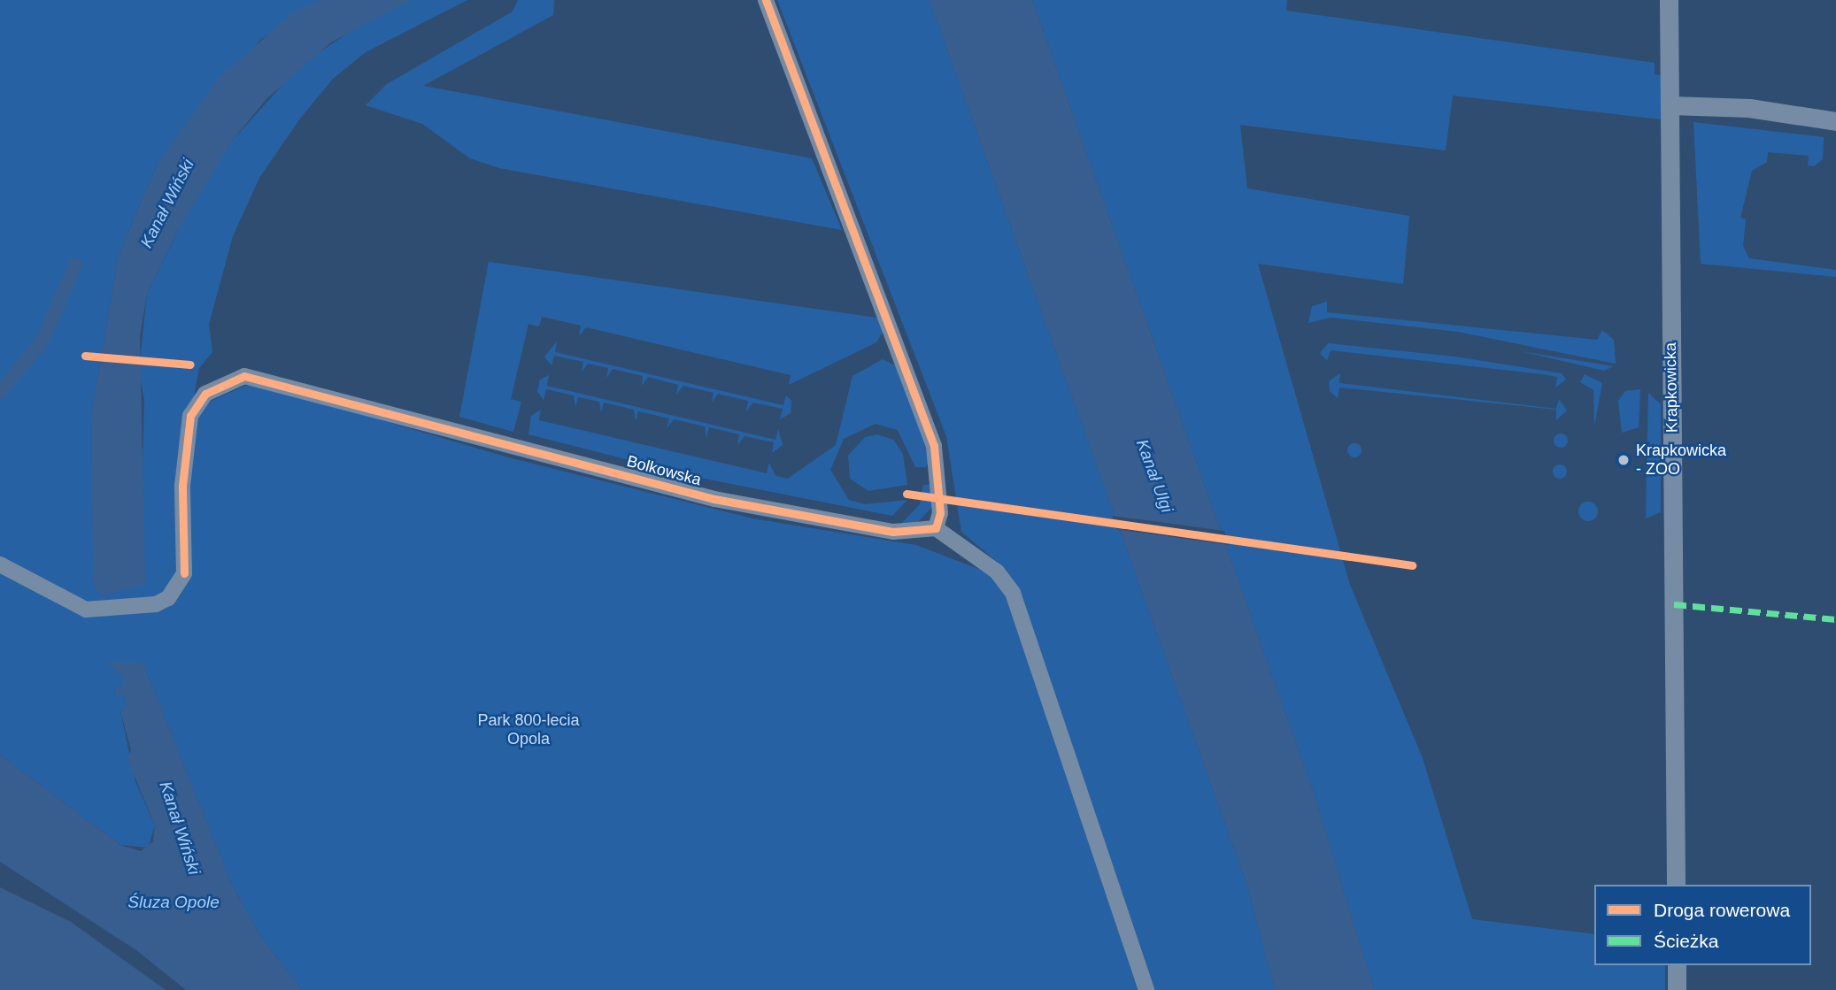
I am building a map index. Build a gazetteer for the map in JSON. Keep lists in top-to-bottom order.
{
  "streets": {
    "street": ["Krapkowicka", "Bolkowska"]
  },
  "water": ["Kanał Wiński", "Kanał Ulgi", "Śluza Opole"],
  "parks": ["Park 800-lecia Opola"],
  "places": ["Krapkowicka - ZOO"],
  "legend": ["Droga rowerowa", "Ścieżka"]
}
